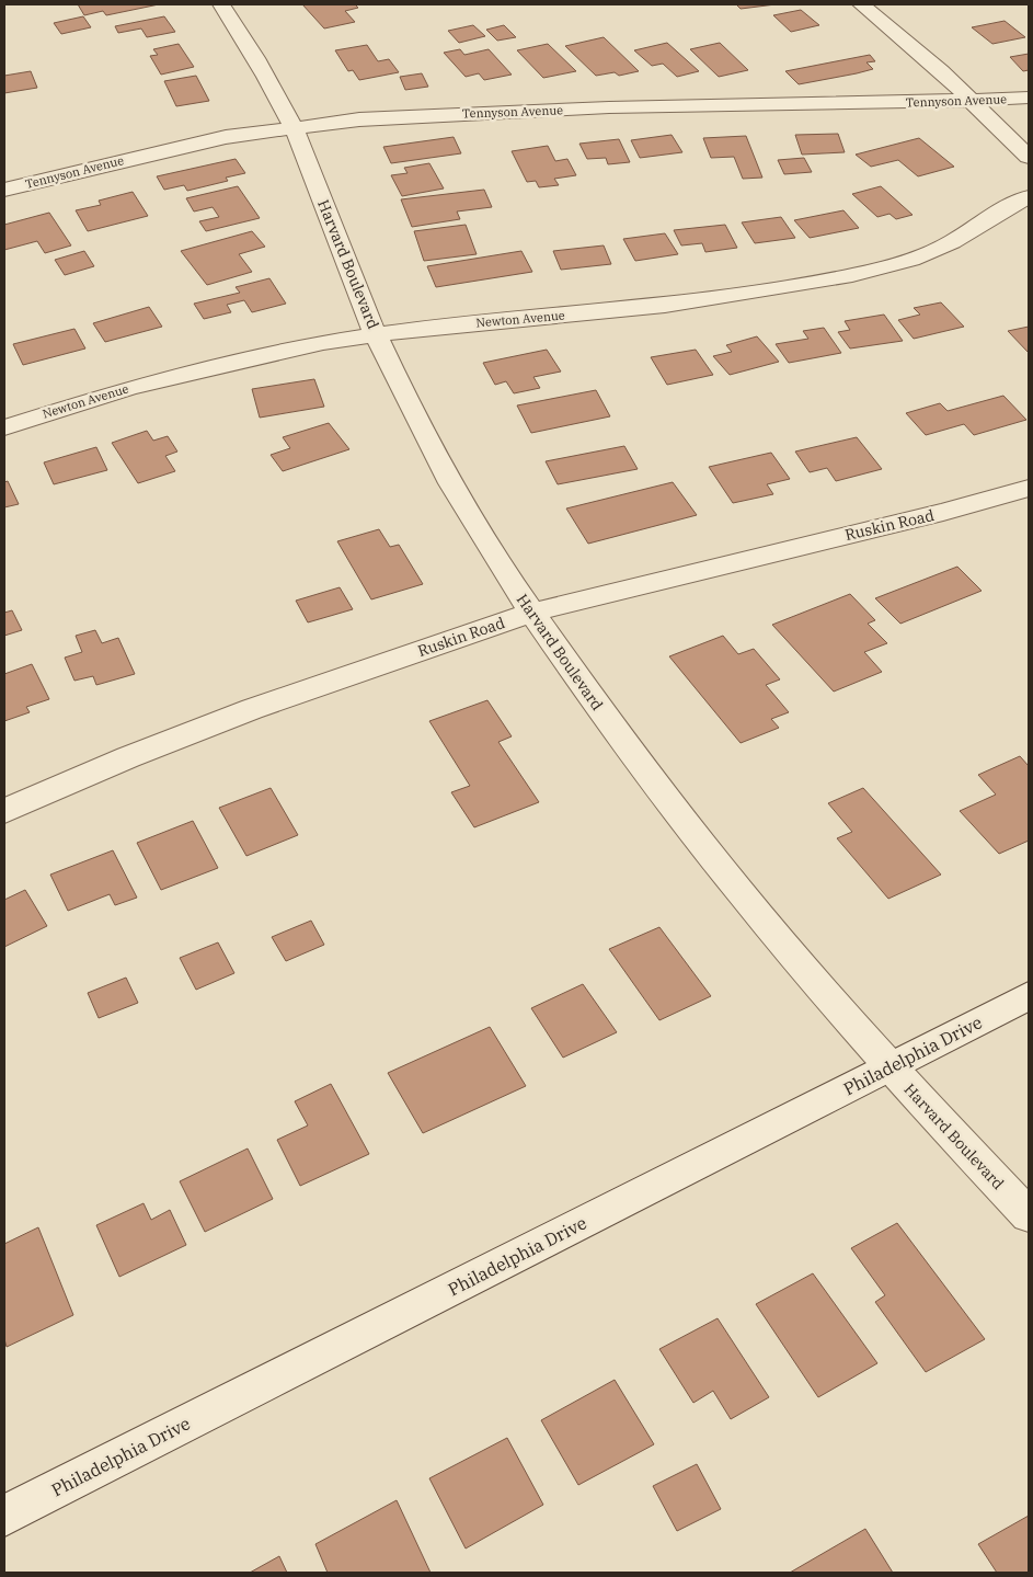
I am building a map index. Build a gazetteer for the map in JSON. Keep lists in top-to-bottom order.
{
  "streets": {
    "street": [
      "Tennyson Avenue",
      "Harvard Boulevard",
      "Newton Avenue",
      "Ruskin Road",
      "Philadelphia Drive"
    ]
  },
  "crossings": [
    ["Tennyson Avenue", "Harvard Boulevard"],
    ["Harvard Boulevard", "Newton Avenue"],
    ["Harvard Boulevard", "Ruskin Road"],
    ["Harvard Boulevard", "Philadelphia Drive"]
  ]
}
